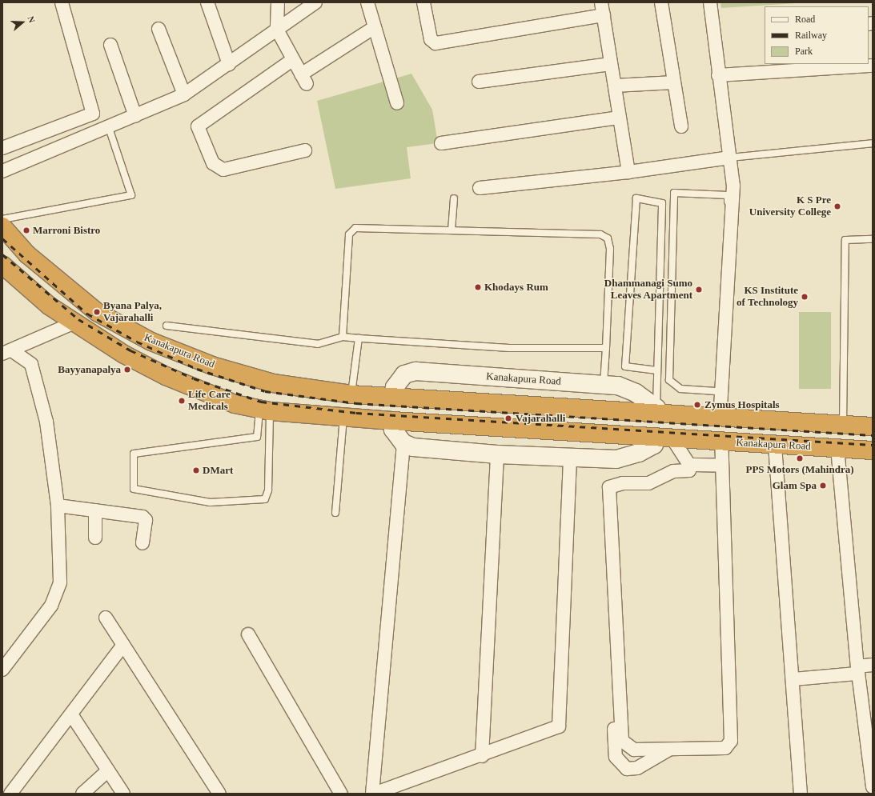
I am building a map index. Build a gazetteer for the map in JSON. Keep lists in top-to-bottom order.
{
  "streets": {
    "highway": ["Kanakapura Road"]
  },
  "places": [
    "K S Pre University College",
    "Marroni Bistro",
    "Khodays Rum",
    "Dhammanagi Sumo Leaves Apartment",
    "KS Institute of Technology",
    "Byana Palya, Vajarahalli",
    "Bayyanapalya",
    "Life Care Medicals",
    "Zymus Hospitals",
    "Vajarahalli",
    "PPS Motors (Mahindra)",
    "DMart",
    "Glam Spa"
  ],
  "legend": ["Road", "Railway", "Park"],
  "north": "right"
}
